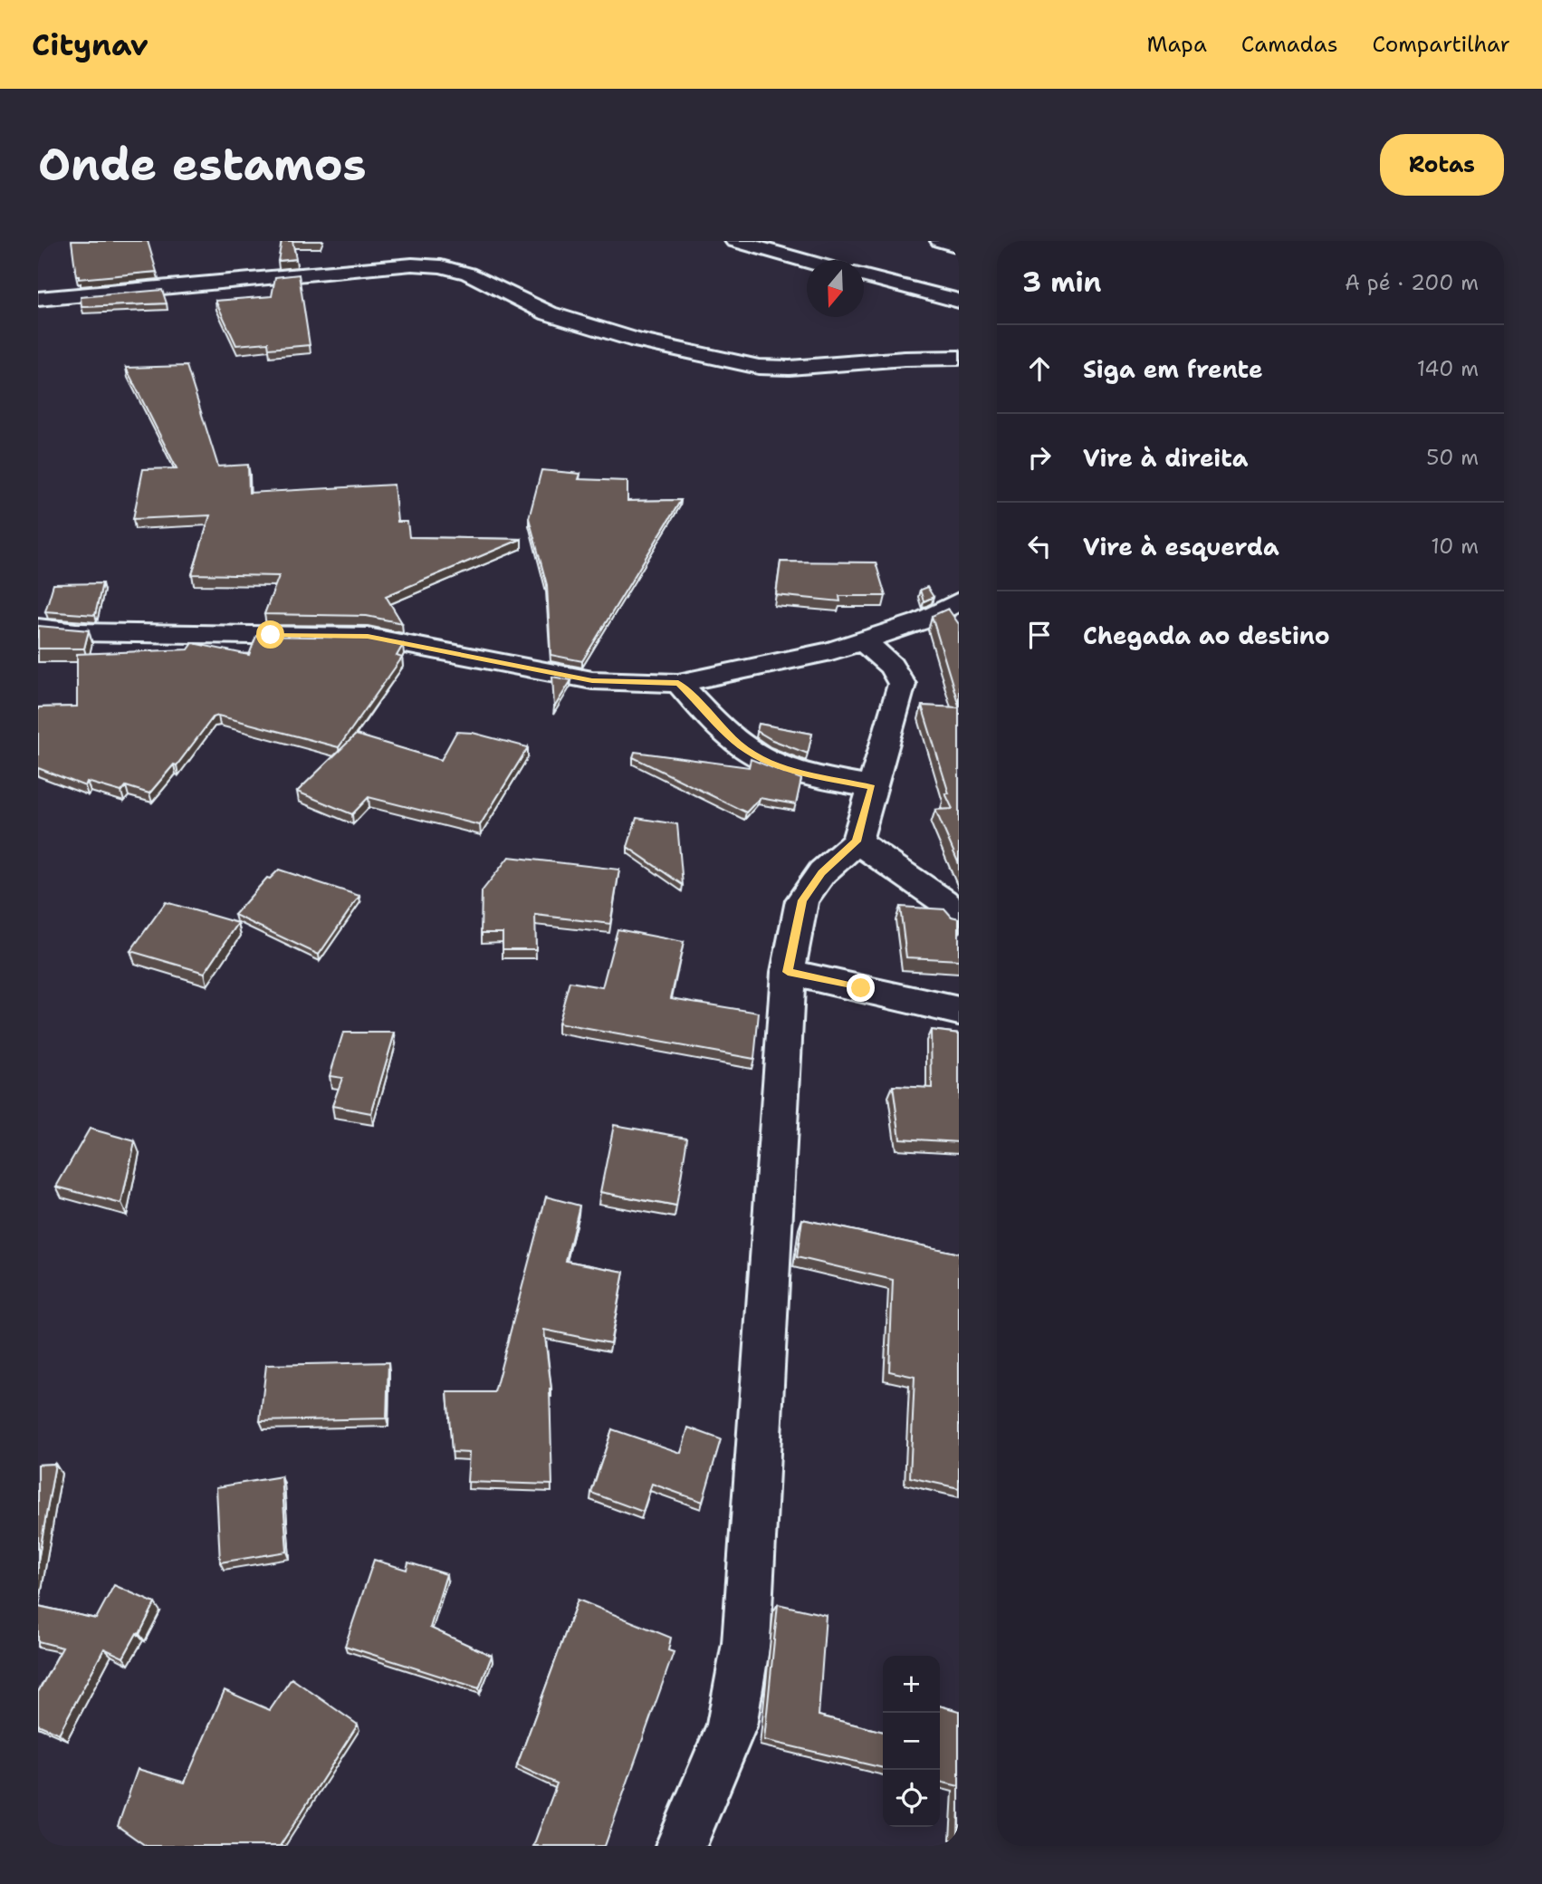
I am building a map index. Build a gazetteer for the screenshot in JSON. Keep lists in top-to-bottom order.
{
  "north": "bottom",
  "page": {
    "header": "Citynav",
    "nav": ["Mapa", "Camadas", "Compartilhar"],
    "buttons": "Rotas",
    "title": "Onde estamos",
    "heading": ["3 min", "A pé · 200 m"],
    "list": [
      ["Siga em frente", "140 m"],
      ["Vire à direita", "50 m"],
      ["Vire à esquerda", "10 m"],
      "Chegada ao destino"
    ],
    "map_buttons": ["+", "−"]
  }
}
